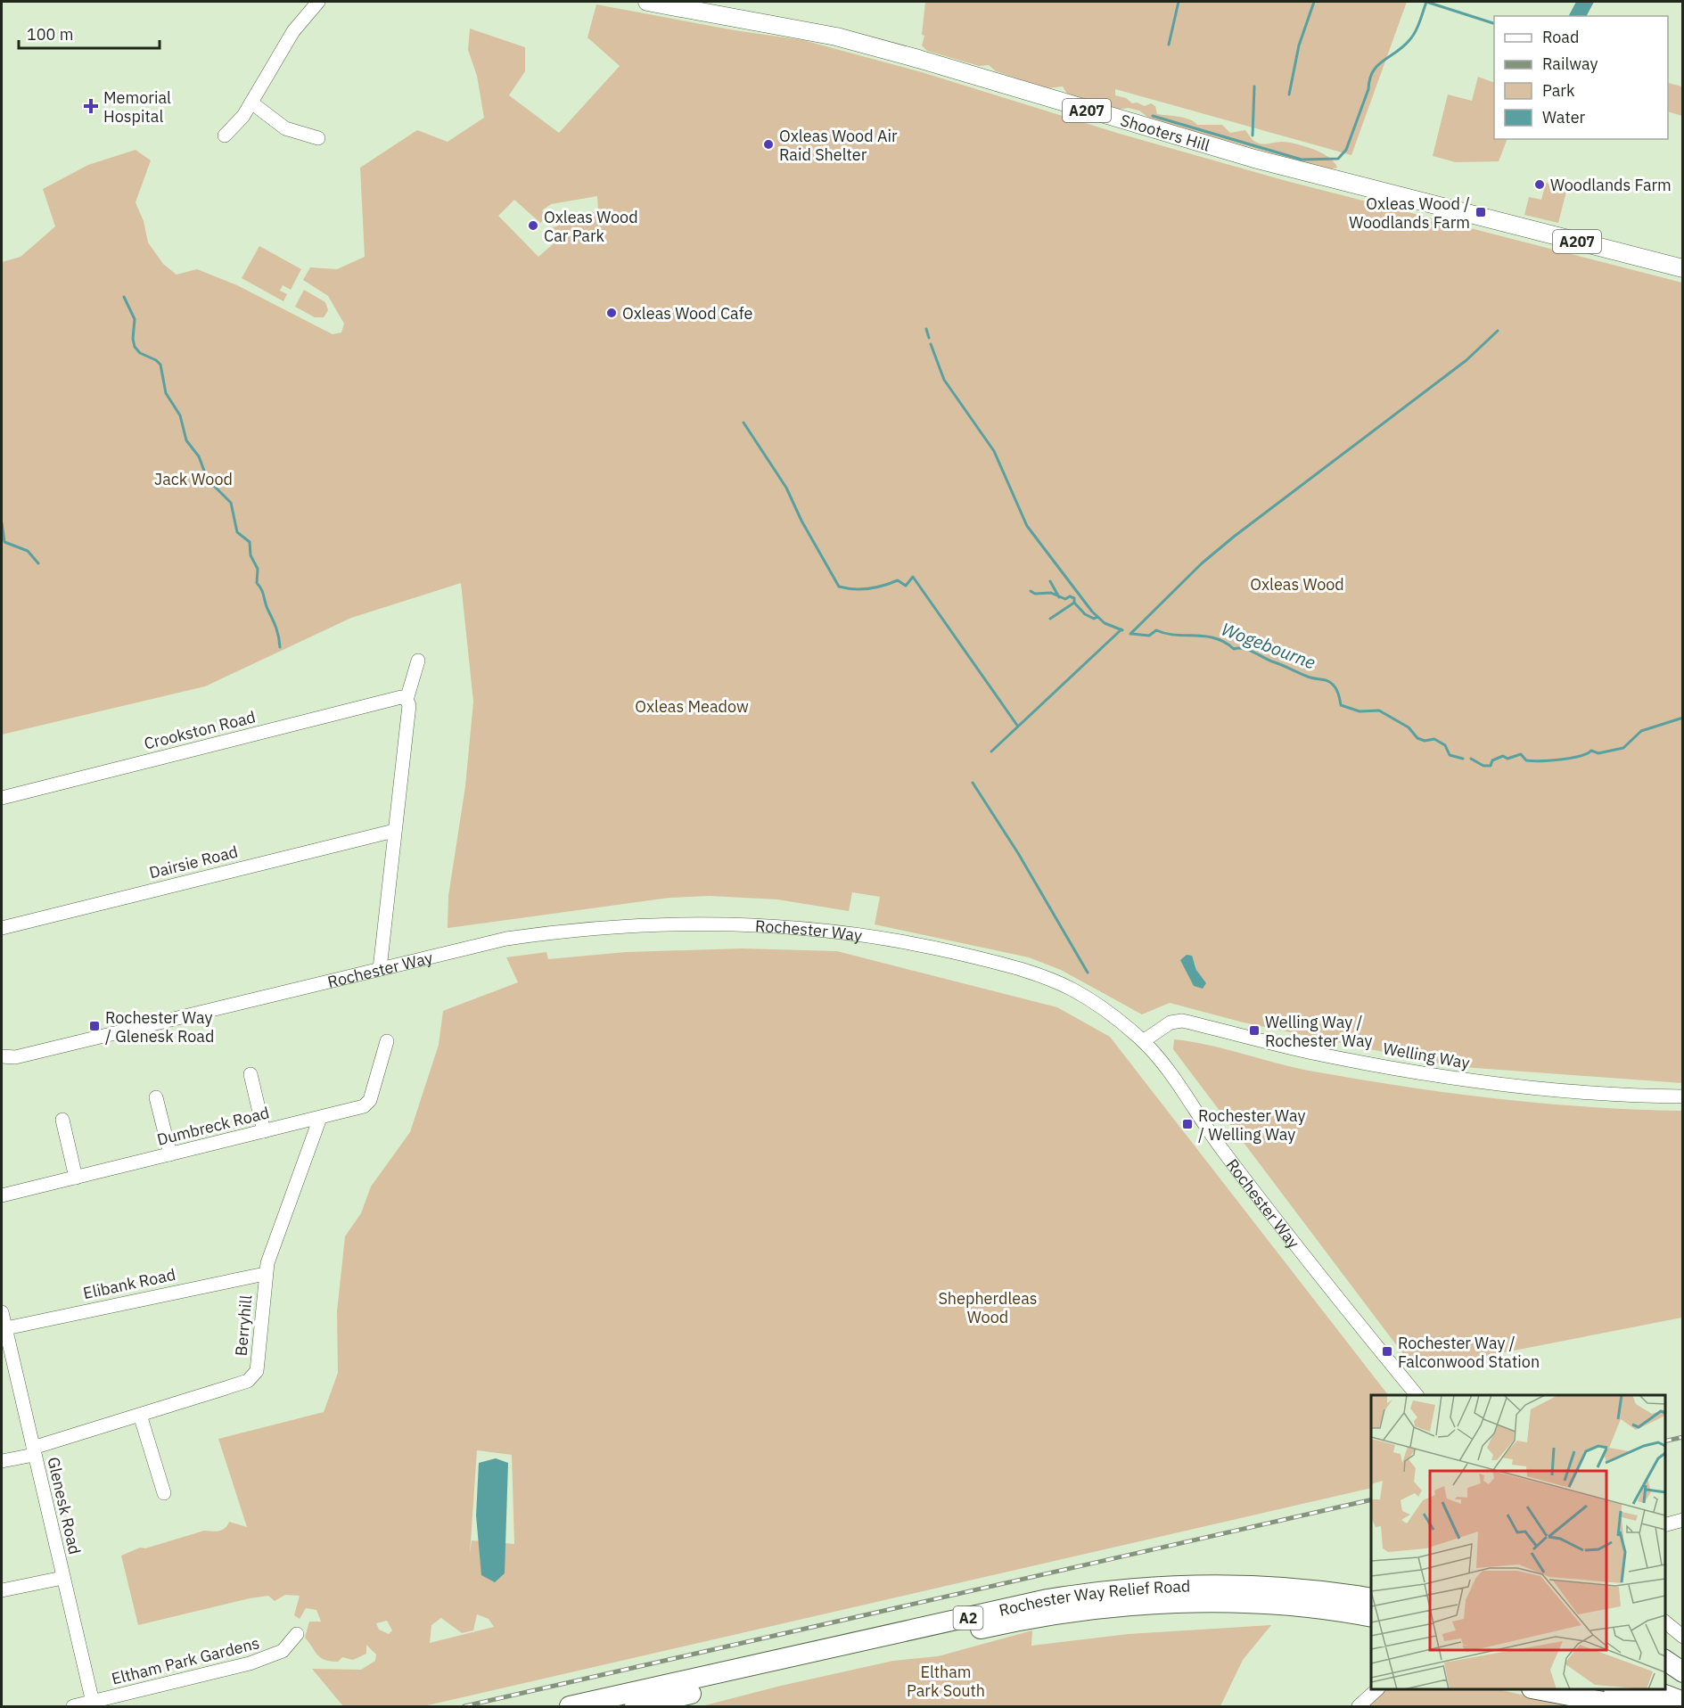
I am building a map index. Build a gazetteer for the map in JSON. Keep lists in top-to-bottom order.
{
  "streets": {
    "highway": ["Rochester Way Relief Road", "A2"],
    "main road": ["A207", "Shooters Hill"],
    "street": [
      "Crookston Road",
      "Dairsie Road",
      "Rochester Way",
      "Welling Way",
      "Dumbreck Road",
      "Elibank Road",
      "Berryhill",
      "Glenesk Road",
      "Eltham Park Gardens"
    ]
  },
  "crossings": [
    ["Rochester Way", "Welling Way"],
    ["Dumbreck Road", "Berryhill"],
    ["Elibank Road", "Berryhill"],
    ["Elibank Road", "Glenesk Road"],
    ["Berryhill", "Glenesk Road"],
    ["Glenesk Road", "Eltham Park Gardens"]
  ],
  "water": ["Wogebourne"],
  "parks": [
    "Jack Wood",
    "Oxleas Wood",
    "Oxleas Meadow",
    "Shepherdleas Wood",
    "Eltham Park South"
  ],
  "places": {
    "health": ["Memorial Hospital"],
    "other": [
      "Oxleas Wood Air Raid Shelter",
      "Woodlands Farm",
      "Oxleas Wood Car Park",
      "Oxleas Wood Cafe"
    ],
    "transit": [
      "Oxleas Wood / Woodlands Farm",
      "Rochester Way / Glenesk Road",
      "Welling Way / Rochester Way",
      "Rochester Way / Welling Way",
      "Rochester Way / Falconwood Station"
    ]
  },
  "legend": [
    "Road",
    "Railway",
    "Park",
    "Water"
  ],
  "scale_bar": "100 m"
}
